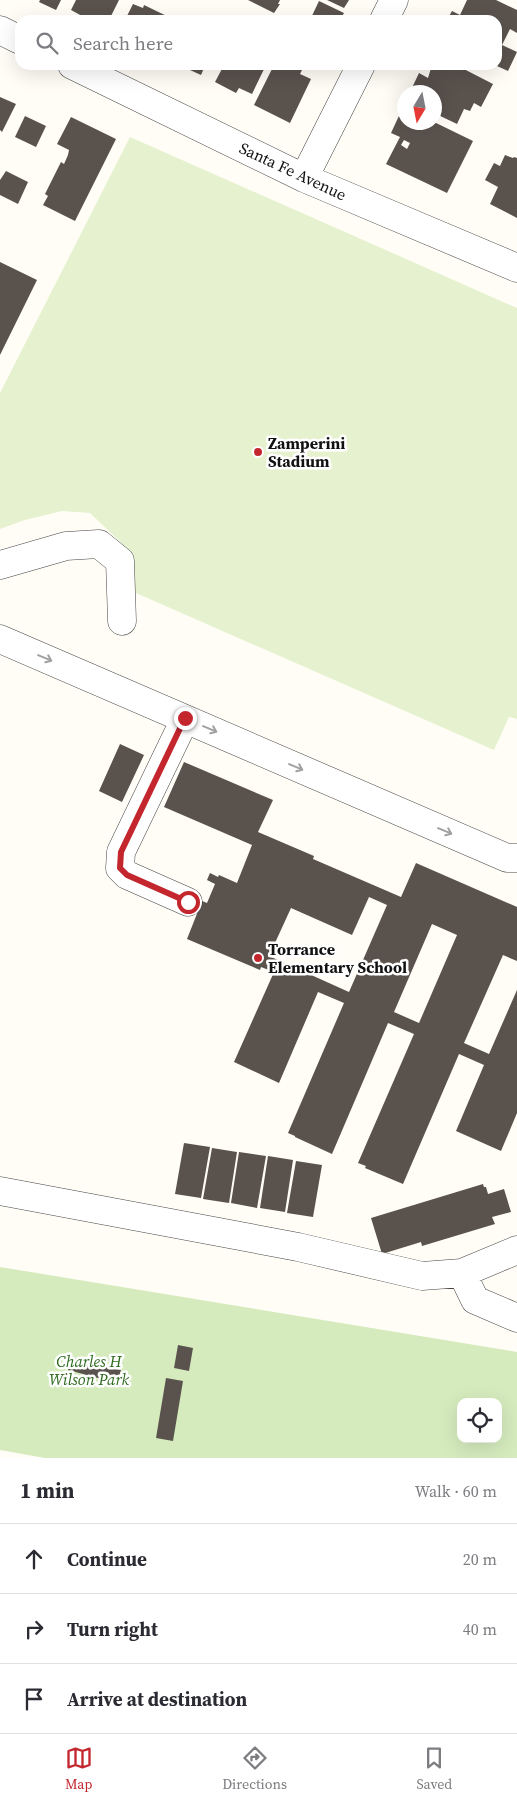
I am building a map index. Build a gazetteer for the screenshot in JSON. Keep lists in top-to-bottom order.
{
  "streets": {
    "street": ["Santa Fe Avenue"]
  },
  "parks": ["Charles H Wilson Park"],
  "places": ["Zamperini Stadium", "Torrance Elementary School"],
  "north": "bottom",
  "page": {
    "search": "Search here",
    "heading": ["1 min", "Walk · 60 m"],
    "list": [
      ["Continue", "20 m"],
      ["Turn right", "40 m"],
      "Arrive at destination"
    ],
    "nav": ["Map", "Directions", "Saved"]
  }
}
